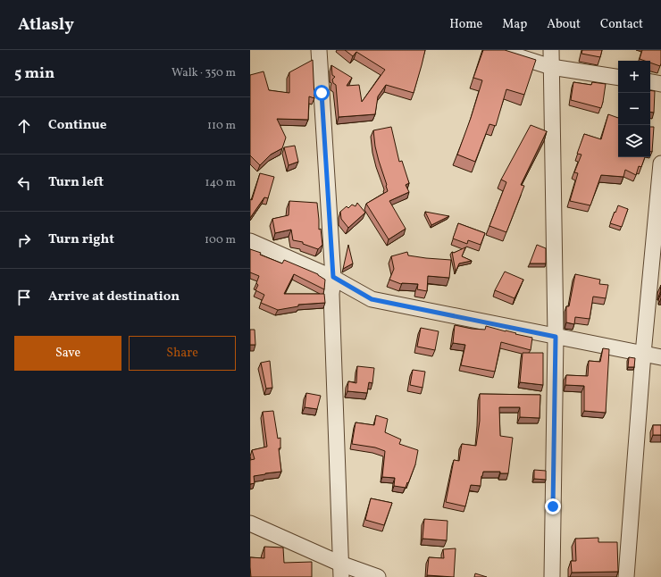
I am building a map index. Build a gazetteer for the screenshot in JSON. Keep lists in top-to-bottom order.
{
  "page": {
    "header": "Atlasly",
    "nav": [
      "Home",
      "Map",
      "About",
      "Contact"
    ],
    "heading": ["5 min", "Walk · 350 m"],
    "map_buttons": ["+", "−"],
    "list": [
      ["Continue", "110 m"],
      ["Turn left", "140 m"],
      ["Turn right", "100 m"],
      "Arrive at destination"
    ],
    "buttons": ["Save", "Share"]
  }
}
